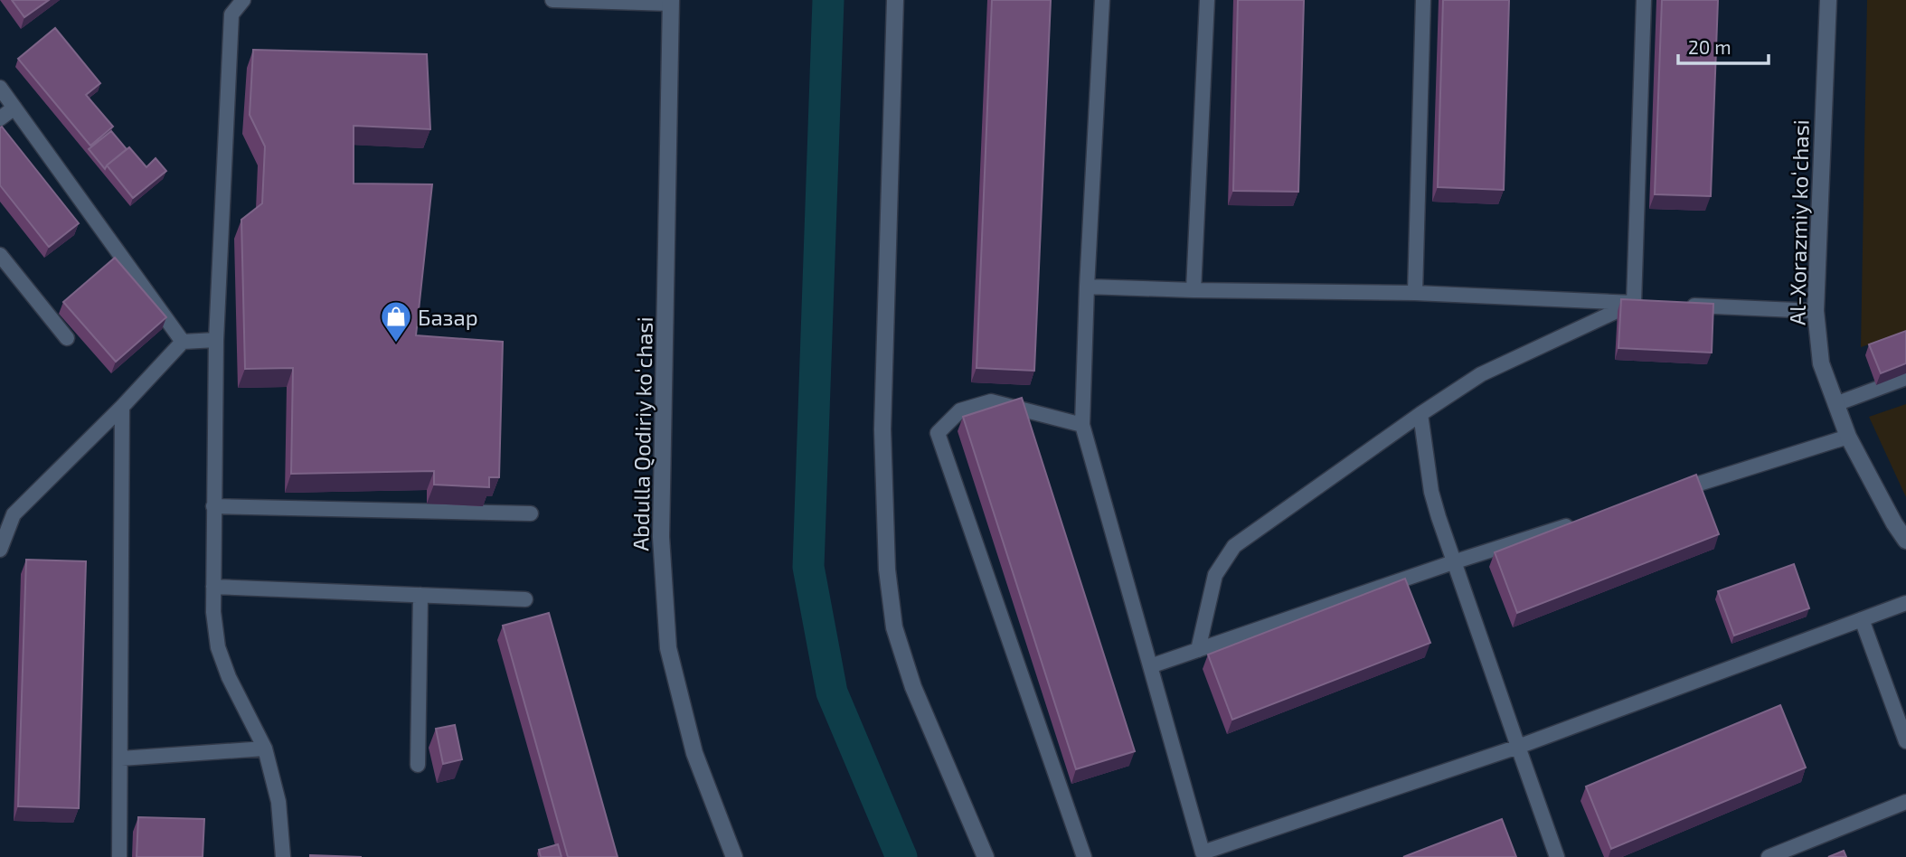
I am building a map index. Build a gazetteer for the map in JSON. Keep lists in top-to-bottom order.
{
  "streets": {
    "street": ["Al-Xorazmiy koʻchasi", "Abdulla Qodiriy koʻchasi"]
  },
  "places": {
    "shop": ["Базар"]
  },
  "scale_bar": "20 m"
}
